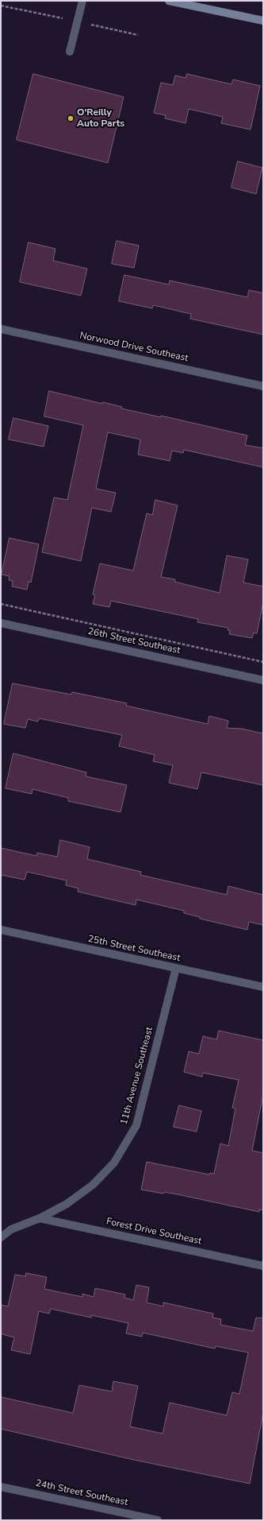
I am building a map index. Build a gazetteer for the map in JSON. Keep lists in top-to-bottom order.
{
  "streets": {
    "street": [
      "Norwood Drive Southeast",
      "26th Street Southeast",
      "25th Street Southeast",
      "11th Avenue Southeast",
      "Forest Drive Southeast",
      "24th Street Southeast"
    ]
  },
  "crossings": [
    ["25th Street Southeast", "11th Avenue Southeast"],
    ["11th Avenue Southeast", "Forest Drive Southeast"]
  ],
  "places": ["O'Reilly Auto Parts"]
}
